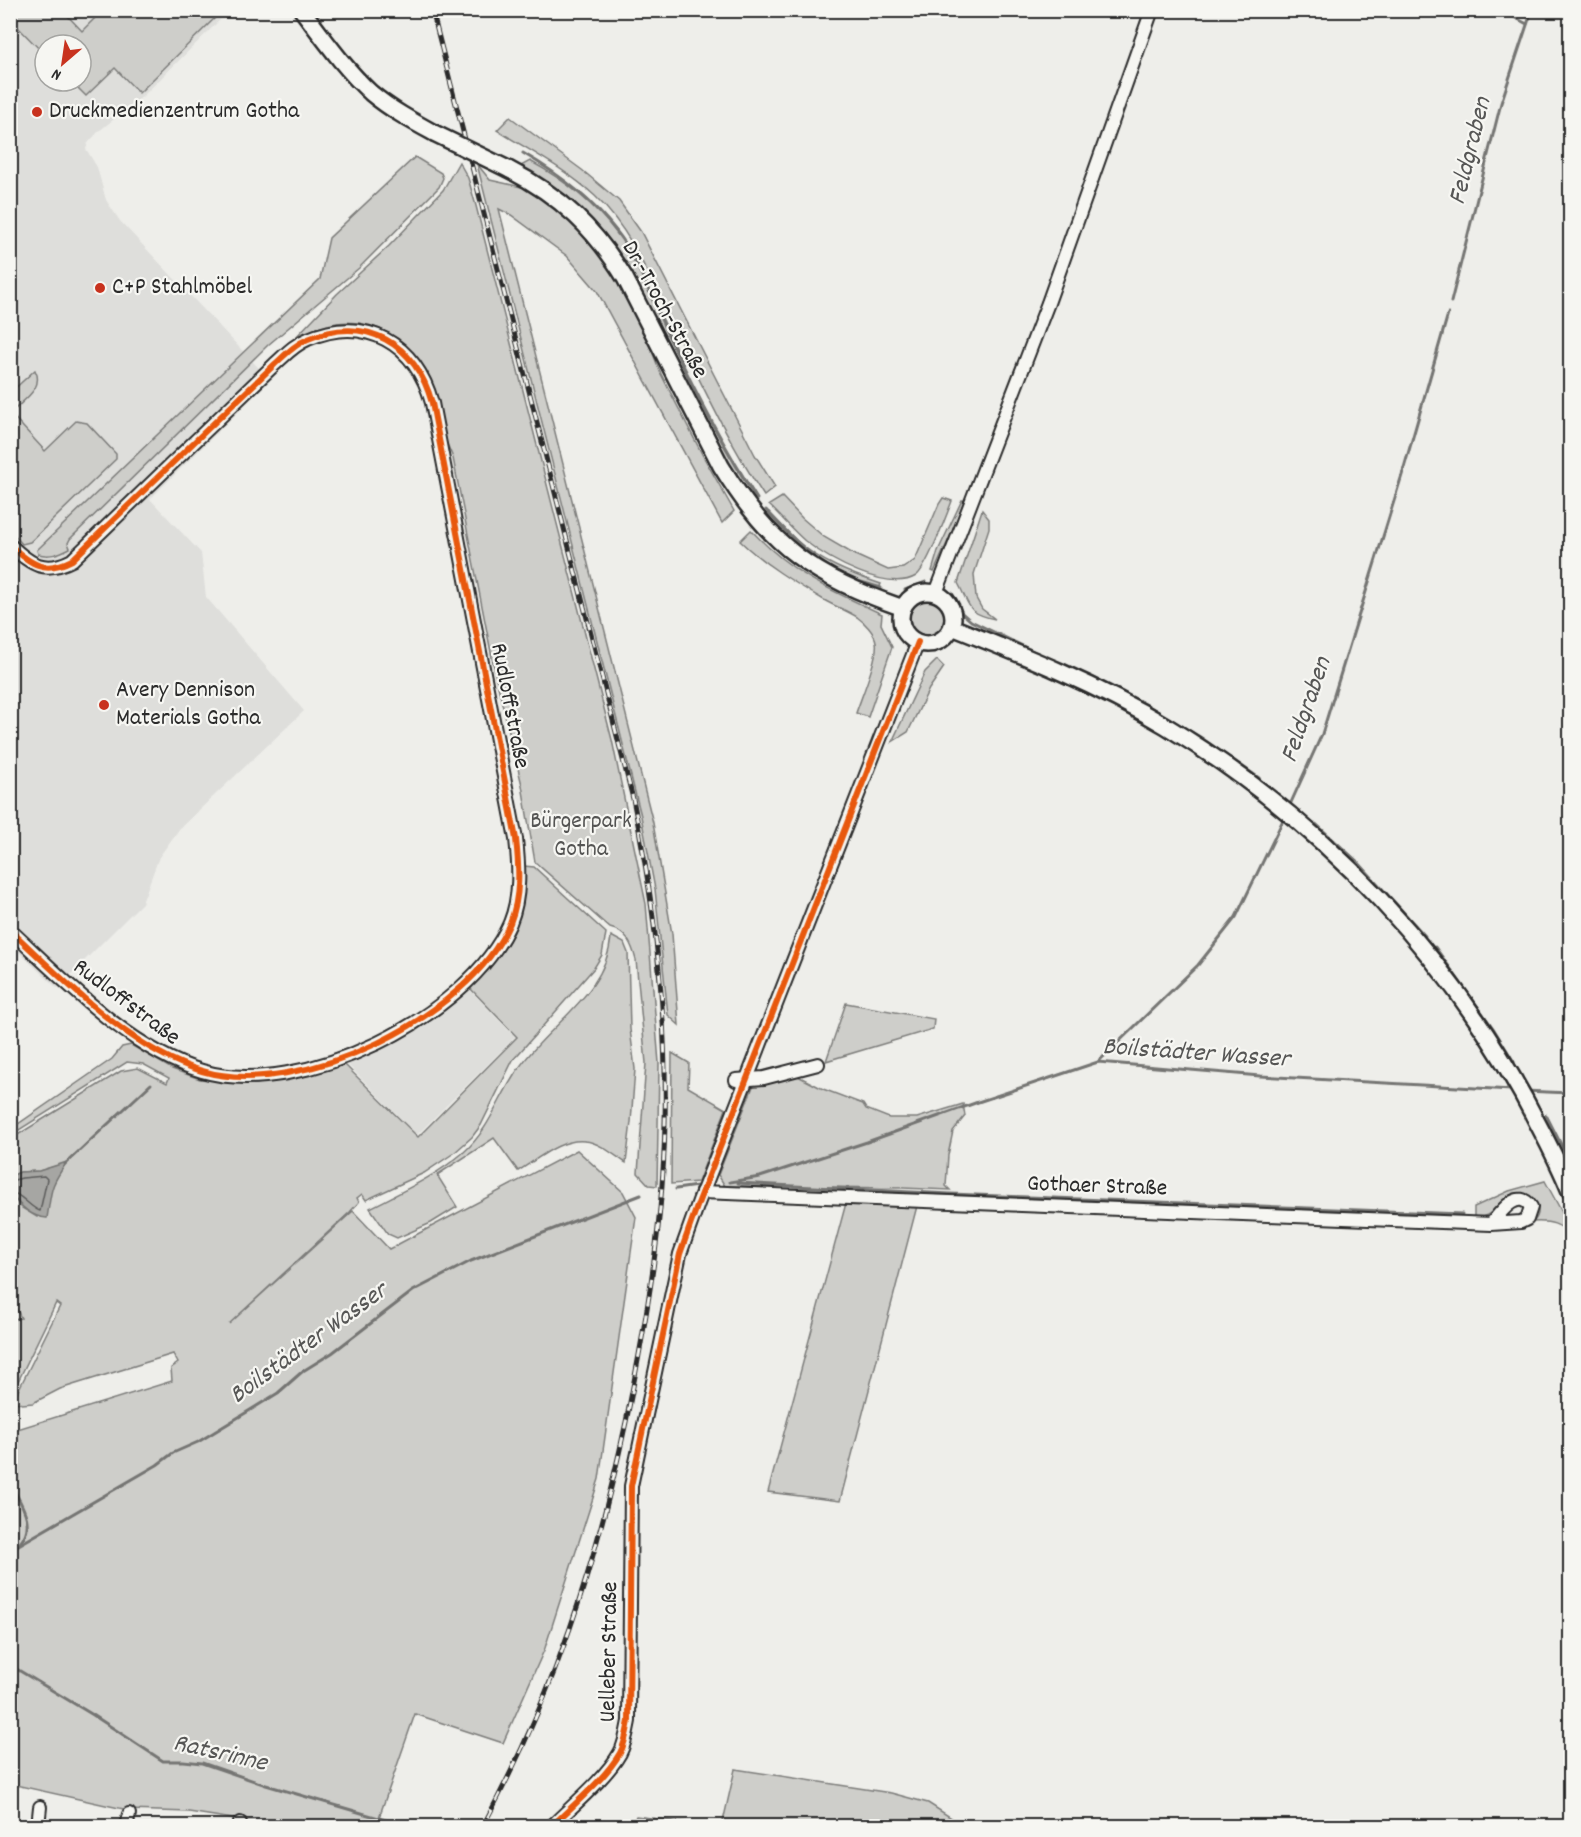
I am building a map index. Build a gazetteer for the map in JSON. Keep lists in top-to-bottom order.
{
  "streets": {
    "main road": ["Dr.-Troch-Straße"],
    "street": ["Rudloffstraße", "Gothaer Straße", "Uelleber Straße"]
  },
  "crossings": [
    ["Dr.-Troch-Straße", "Uelleber Straße"],
    ["Gothaer Straße", "Uelleber Straße"]
  ],
  "water": ["Feldgraben", "Boilstädter Wasser", "Ratsrinne"],
  "parks": ["Bürgerpark Gotha"],
  "places": ["Druckmedienzentrum Gotha", "C+P Stahlmöbel", "Avery Dennison Materials Gotha"],
  "north": "bottom left"
}
